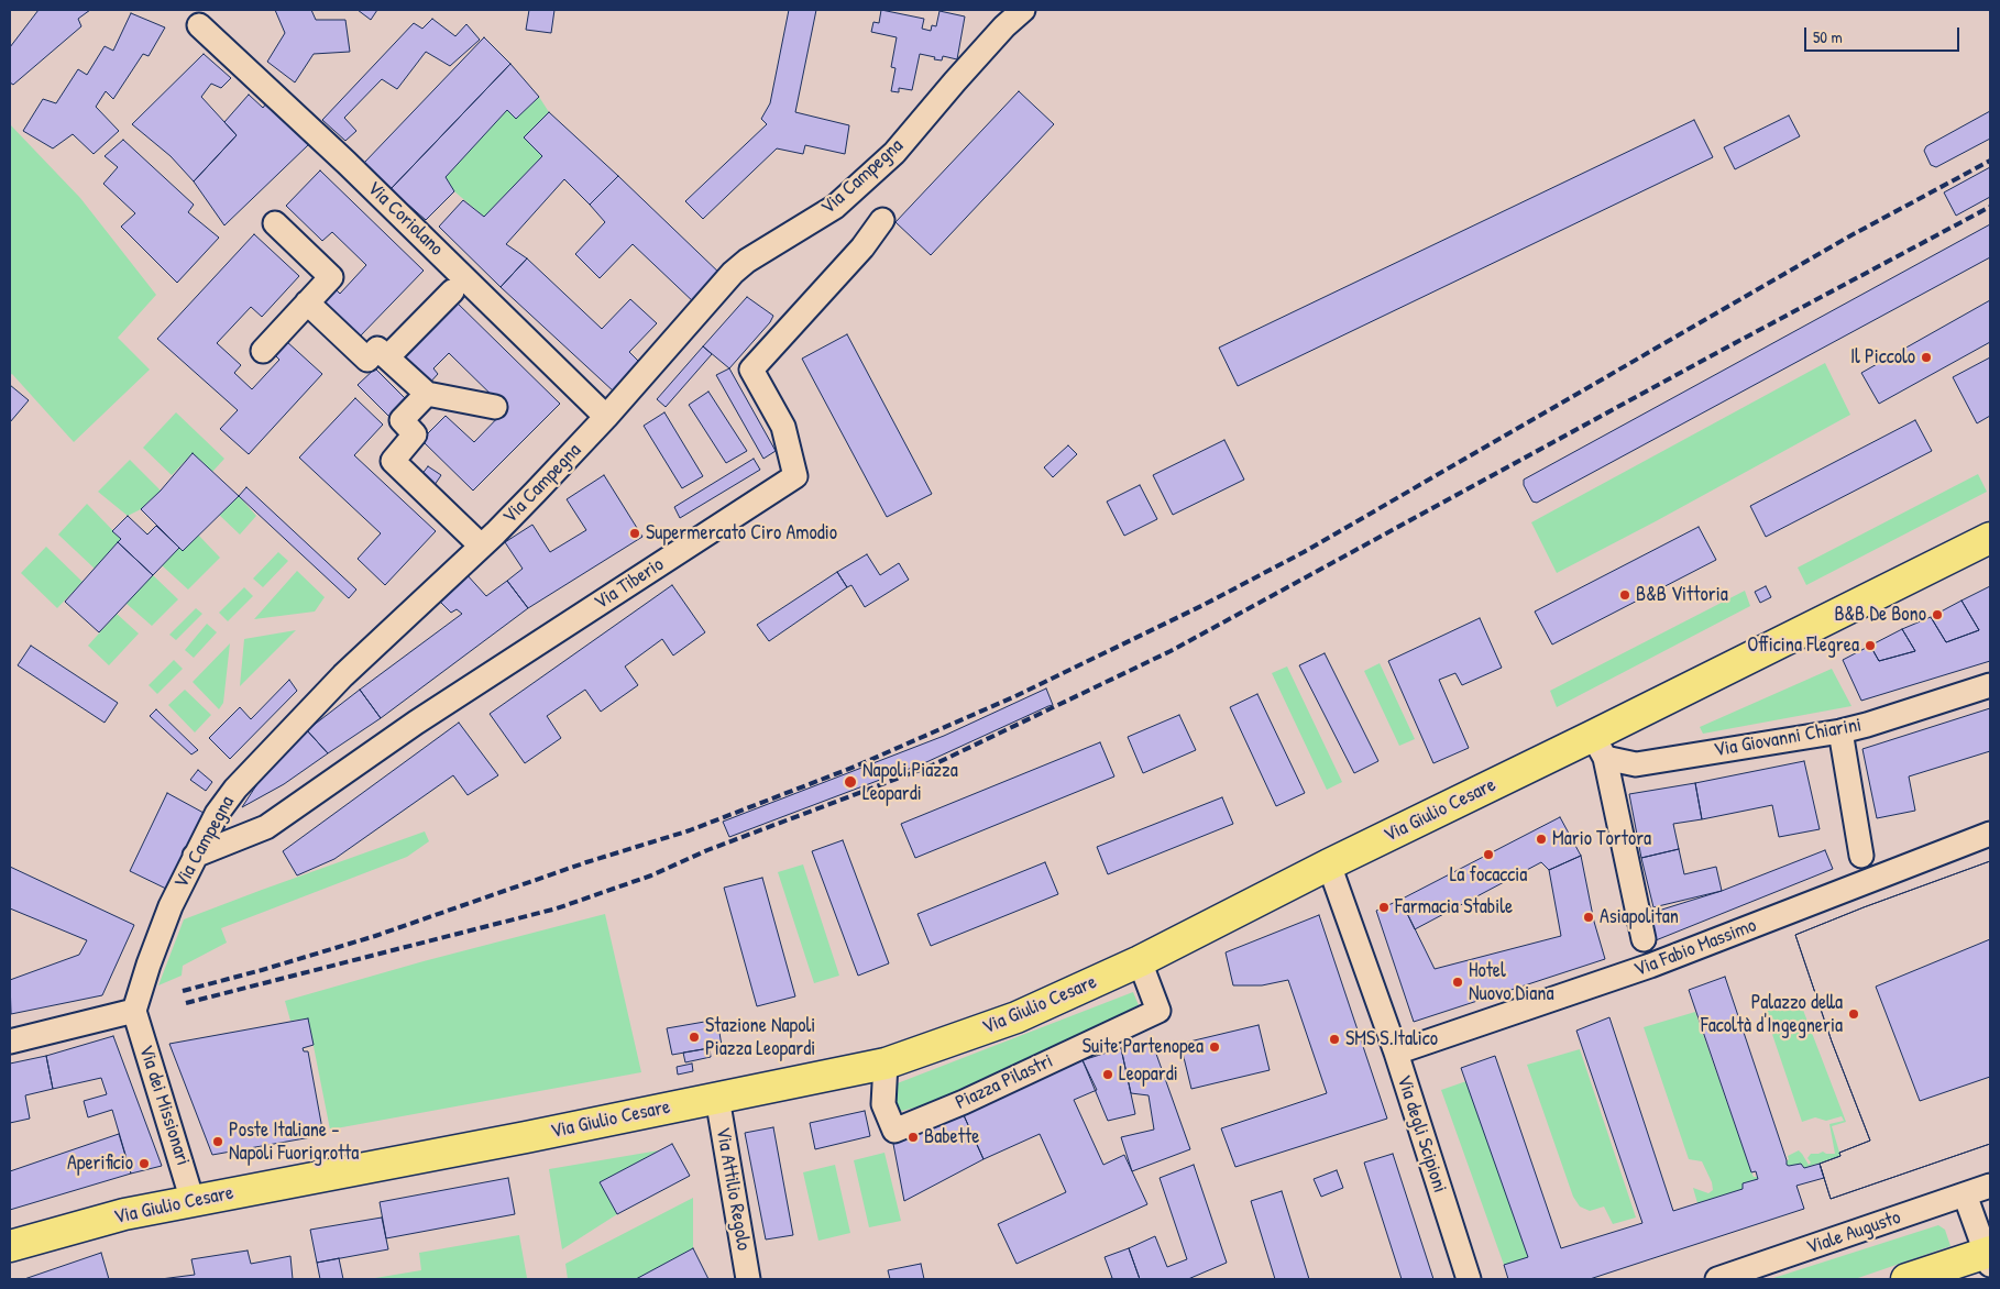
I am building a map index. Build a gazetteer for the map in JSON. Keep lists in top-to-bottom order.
{
  "streets": {
    "main road": ["Via Giulio Cesare"],
    "street": [
      "Via Campegna",
      "Via Coriolano",
      "Via Tiberio",
      "Via Giovanni Chiarini",
      "Via Fabio Massimo",
      "Piazza Pilastri",
      "Via dei Missionari",
      "Via degli Scipioni",
      "Via Attilio Regolo",
      "Viale Augusto"
    ]
  },
  "crossings": [
    ["Via Campegna", "Via Coriolano"],
    ["Via Campegna", "Via Tiberio"],
    ["Via Campegna", "Via dei Missionari"],
    ["Via Giovanni Chiarini", "Via Giulio Cesare"],
    ["Via Giulio Cesare", "Piazza Pilastri"],
    ["Via Giulio Cesare", "Via dei Missionari"],
    ["Via Giulio Cesare", "Via degli Scipioni"],
    ["Via Giulio Cesare", "Via Attilio Regolo"],
    ["Via Fabio Massimo", "Via degli Scipioni"]
  ],
  "places": [
    "Il Piccolo",
    "Supermercato Ciro Amodio",
    "B&B Vittoria",
    "B&B De Bono",
    "Officina Flegrea",
    "Napoli Piazza Leopardi",
    "Mario Tortora",
    "La focaccia",
    "Farmacia Stabile",
    "Asiapolitan",
    "Hotel Nuovo Diana",
    "Palazzo della Facoltà d'Ingegneria",
    "Stazione Napoli Piazza Leopardi",
    "SMS S.Italico",
    "Suite Partenopea",
    "Leopardi",
    "Babette",
    "Poste Italiane - Napoli Fuorigrotta",
    "Aperificio"
  ],
  "scale_bar": "50 m"
}
